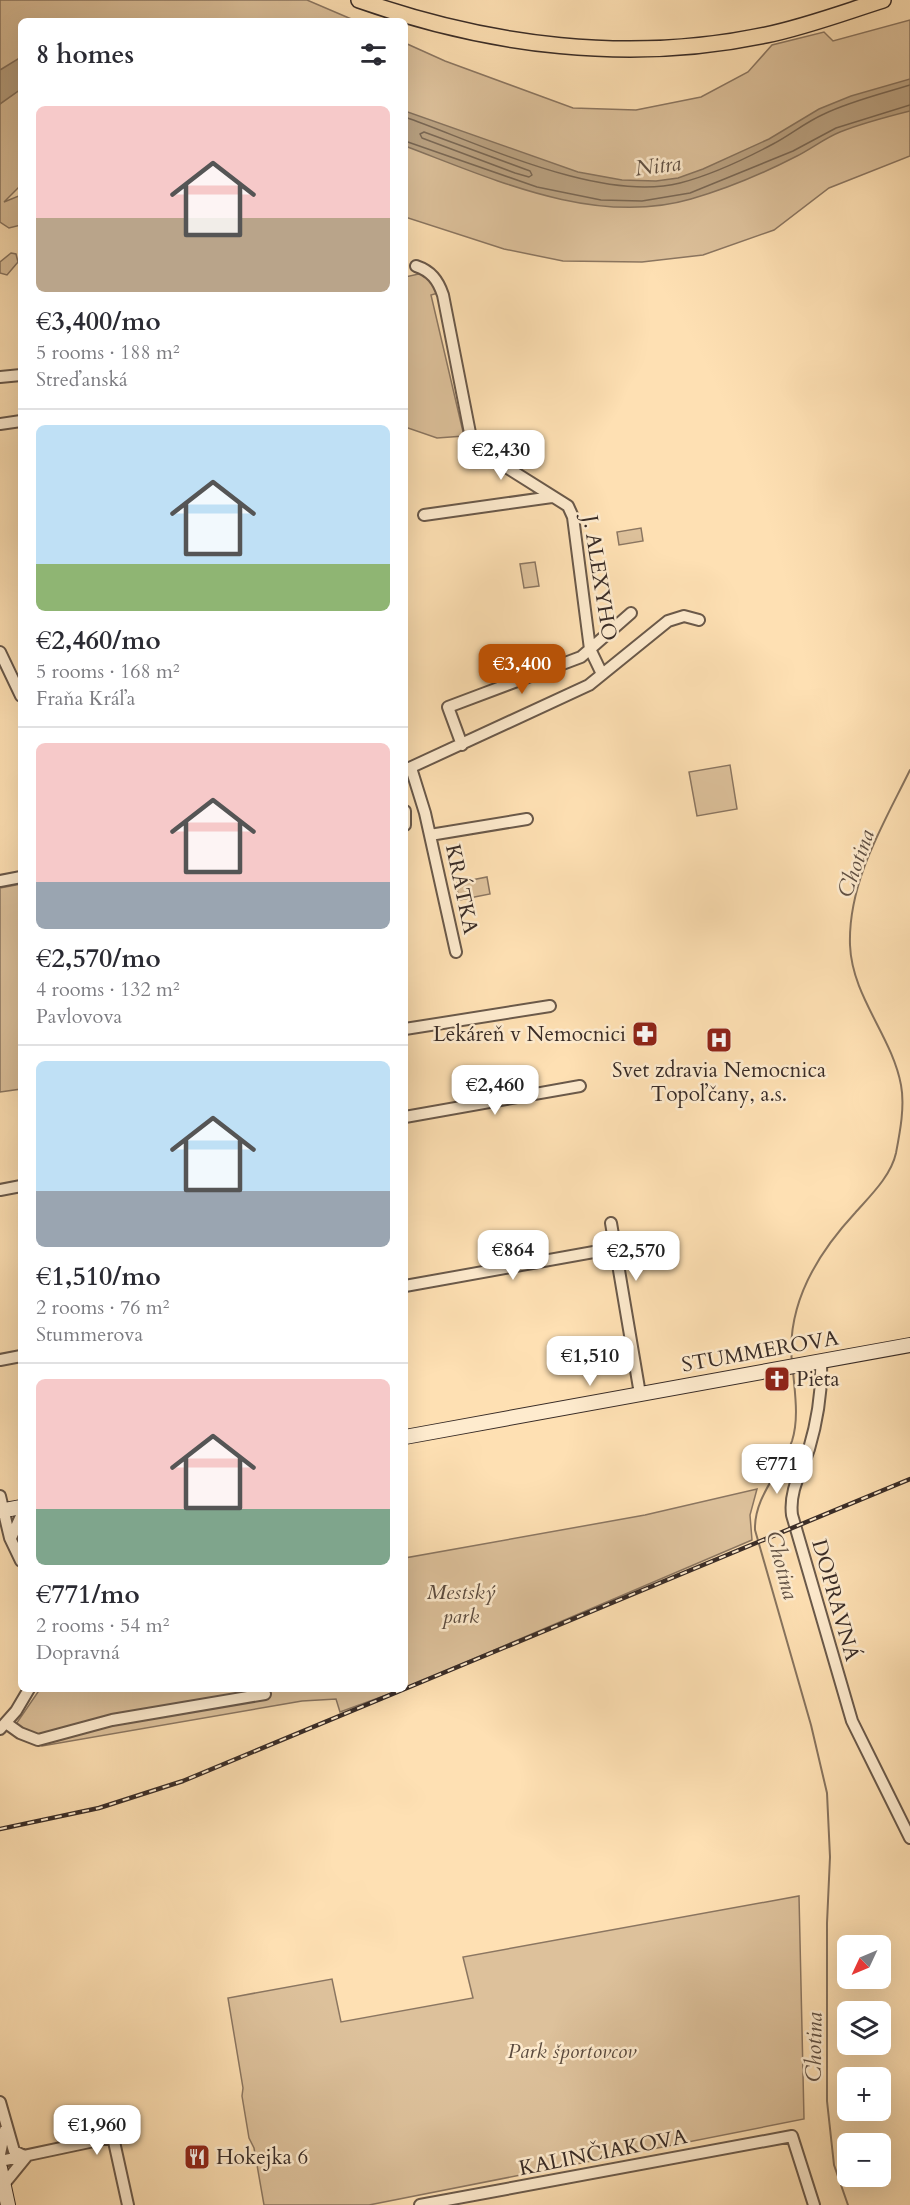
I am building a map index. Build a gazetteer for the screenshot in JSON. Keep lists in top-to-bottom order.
{
  "streets": {
    "street": [
      "J. ALEXYHO",
      "KRÁTKA",
      "STUMMEROVA",
      "DOPRAVNÁ",
      "KALINČIAKOVA"
    ]
  },
  "crossings": [
    ["STUMMEROVA", "DOPRAVNÁ"]
  ],
  "water": ["Nitra", "Chotina"],
  "parks": ["Mestský park", "Park športovcov"],
  "places": {
    "pharmacy": ["Lekáreň v Nemocnici"],
    "hospital": ["Svet zdravia Nemocnica Topoľčany, a.s."],
    "church": ["Pieta"],
    "restaurant": ["Hokejka 6"]
  },
  "north": "bottom left",
  "page": {
    "heading": "8 homes",
    "list": [
      {
        "name": "€3,400/mo",
        "note": "5 rooms · 188 m² · Streďanská"
      },
      {
        "name": "€2,460/mo",
        "note": "5 rooms · 168 m² · Fraňa Kráľa"
      },
      {
        "name": "€2,570/mo",
        "note": "4 rooms · 132 m² · Pavlovova"
      },
      {
        "name": "€1,510/mo",
        "note": "2 rooms · 76 m² · Stummerova"
      },
      {
        "name": "€771/mo",
        "note": "2 rooms · 54 m² · Dopravná"
      }
    ],
    "price": [
      "€2,430",
      "€3,400",
      "€2,460",
      "€864",
      "€2,570",
      "€1,510",
      "€771",
      "€1,960"
    ],
    "map_buttons": ["+", "−"]
  }
}
